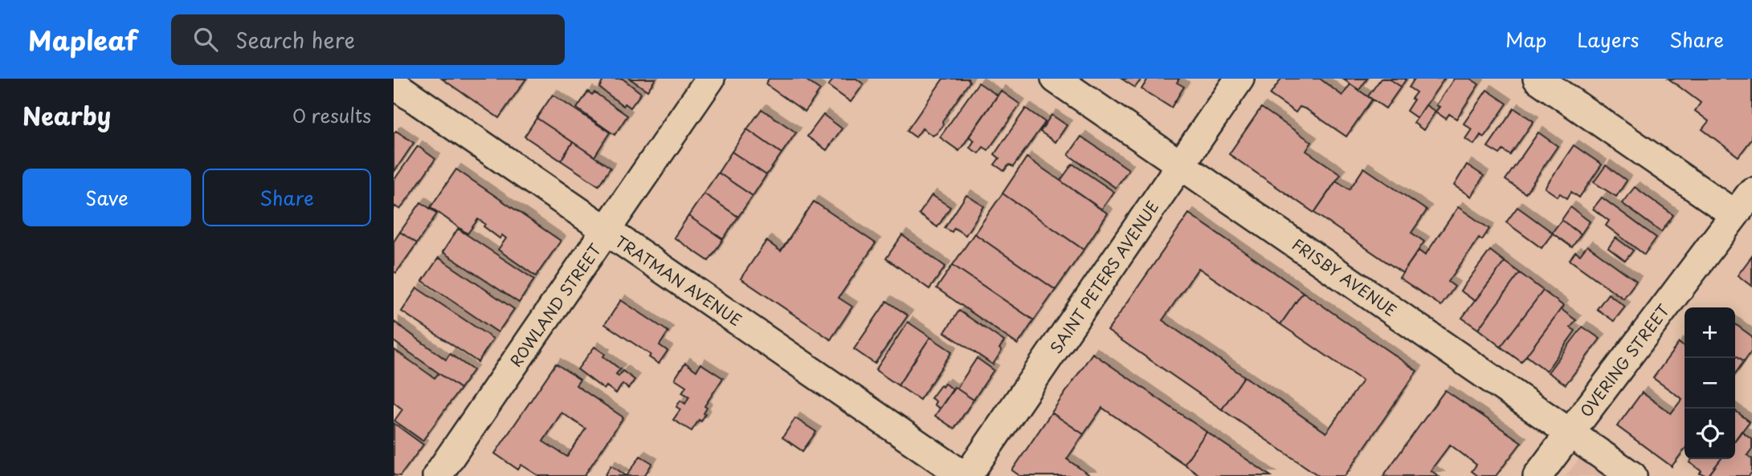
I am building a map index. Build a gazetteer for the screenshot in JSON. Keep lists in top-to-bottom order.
{
  "streets": {
    "street": [
      "SAINT PETERS AVENUE",
      "FRISBY AVENUE",
      "TRATMAN AVENUE",
      "ROWLAND STREET",
      "OVERING STREET"
    ]
  },
  "crossings": [
    ["SAINT PETERS AVENUE", "FRISBY AVENUE"],
    ["SAINT PETERS AVENUE", "TRATMAN AVENUE"],
    ["FRISBY AVENUE", "OVERING STREET"],
    ["TRATMAN AVENUE", "ROWLAND STREET"]
  ],
  "page": {
    "header": "Mapleaf",
    "search": "Search here",
    "nav": ["Map", "Layers", "Share"],
    "heading": ["Nearby", "0 results"],
    "buttons": ["Save", "Share"],
    "map_buttons": ["+", "−"]
  }
}
